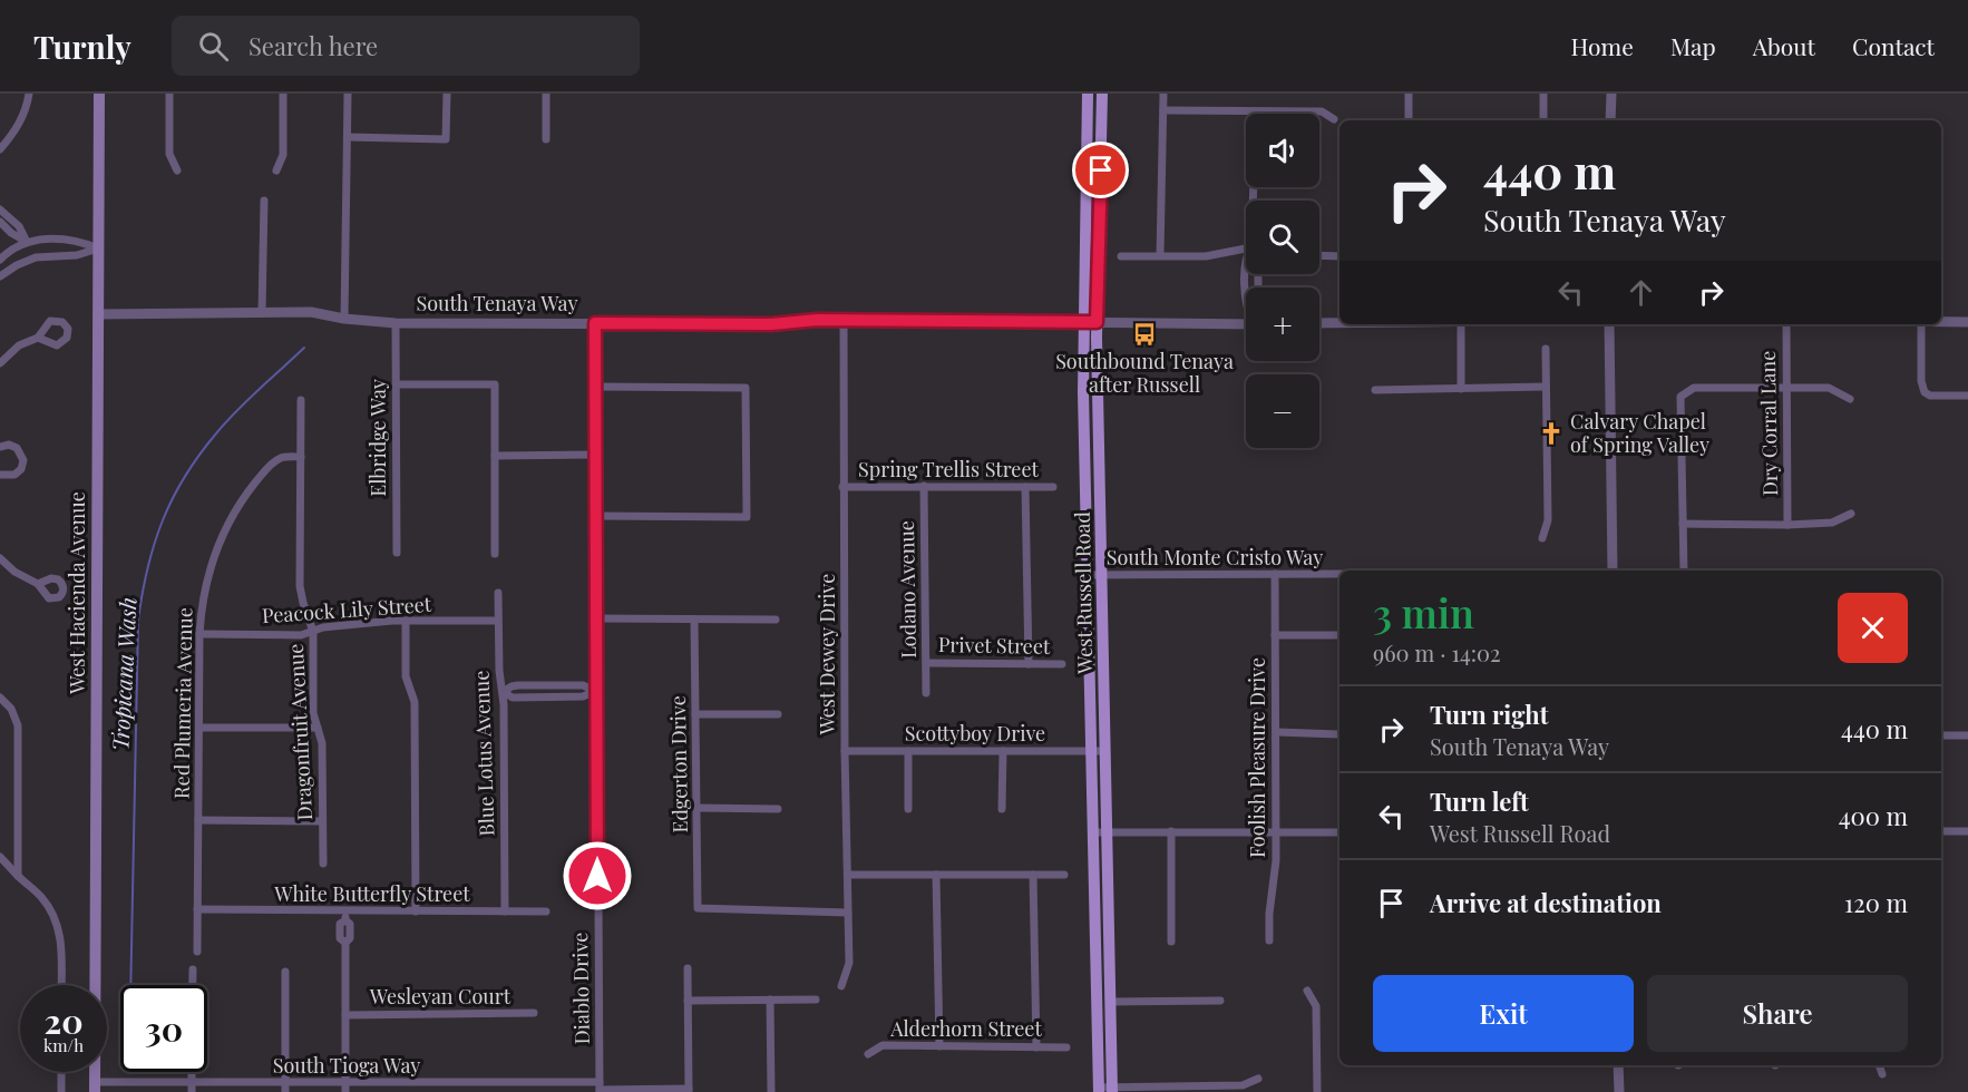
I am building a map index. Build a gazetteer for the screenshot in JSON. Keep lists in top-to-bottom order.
{
  "streets": {
    "main road": ["West Hacienda Avenue", "West Russell Road"],
    "street": [
      "South Tenaya Way",
      "Dry Corral Lane",
      "Elbridge Way",
      "Spring Trellis Street",
      "South Monte Cristo Way",
      "Lodano Avenue",
      "Peacock Lily Street",
      "Privet Street",
      "West Dewey Drive",
      "Red Plumeria Avenue",
      "Dragonfruit Avenue",
      "Scottyboy Drive",
      "Blue Lotus Avenue",
      "Foolish Pleasure Drive",
      "Edgerton Drive",
      "White Butterfly Street",
      "Diablo Drive",
      "Wesleyan Court",
      "Alderhorn Street",
      "South Tioga Way"
    ]
  },
  "crossings": [
    ["South Tenaya Way", "Elbridge Way"],
    ["South Tenaya Way", "West Hacienda Avenue"],
    ["South Tenaya Way", "West Russell Road"],
    ["South Tenaya Way", "West Dewey Drive"],
    ["South Tenaya Way", "Diablo Drive"],
    ["Spring Trellis Street", "Lodano Avenue"],
    ["Spring Trellis Street", "West Dewey Drive"],
    ["South Monte Cristo Way", "West Russell Road"],
    ["South Monte Cristo Way", "Foolish Pleasure Drive"],
    ["Lodano Avenue", "Privet Street"],
    ["West Hacienda Avenue", "South Tioga Way"],
    ["West Russell Road", "Scottyboy Drive"],
    ["Peacock Lily Street", "Red Plumeria Avenue"],
    ["Peacock Lily Street", "Dragonfruit Avenue"],
    ["Peacock Lily Street", "Blue Lotus Avenue"],
    ["West Dewey Drive", "Scottyboy Drive"],
    ["West Dewey Drive", "Edgerton Drive"],
    ["Red Plumeria Avenue", "Dragonfruit Avenue"],
    ["Red Plumeria Avenue", "White Butterfly Street"],
    ["Blue Lotus Avenue", "White Butterfly Street"],
    ["Diablo Drive", "South Tioga Way"]
  ],
  "water": ["Tropicana Wash"],
  "places": {
    "bus stop": ["Southbound Tenaya after Russell"],
    "church": ["Calvary Chapel of Spring Valley"]
  },
  "page": {
    "header": "Turnly",
    "search": "Search here",
    "nav": [
      "Home",
      "Map",
      "About",
      "Contact"
    ],
    "map_buttons": ["+", "−"],
    "turn": ["440 m", "South Tenaya Way"],
    "heading": ["3 min", "960 m · 14:02"],
    "list": [
      {
        "name": "Turn right",
        "note": "South Tenaya Way",
        "value": "440 m"
      },
      {
        "name": "Turn left",
        "note": "West Russell Road",
        "value": "400 m"
      },
      {
        "name": "Arrive at destination",
        "value": "120 m"
      }
    ],
    "buttons": ["Exit", "Share"],
    "speed": "20 km/h",
    "limit": "30"
  }
}
